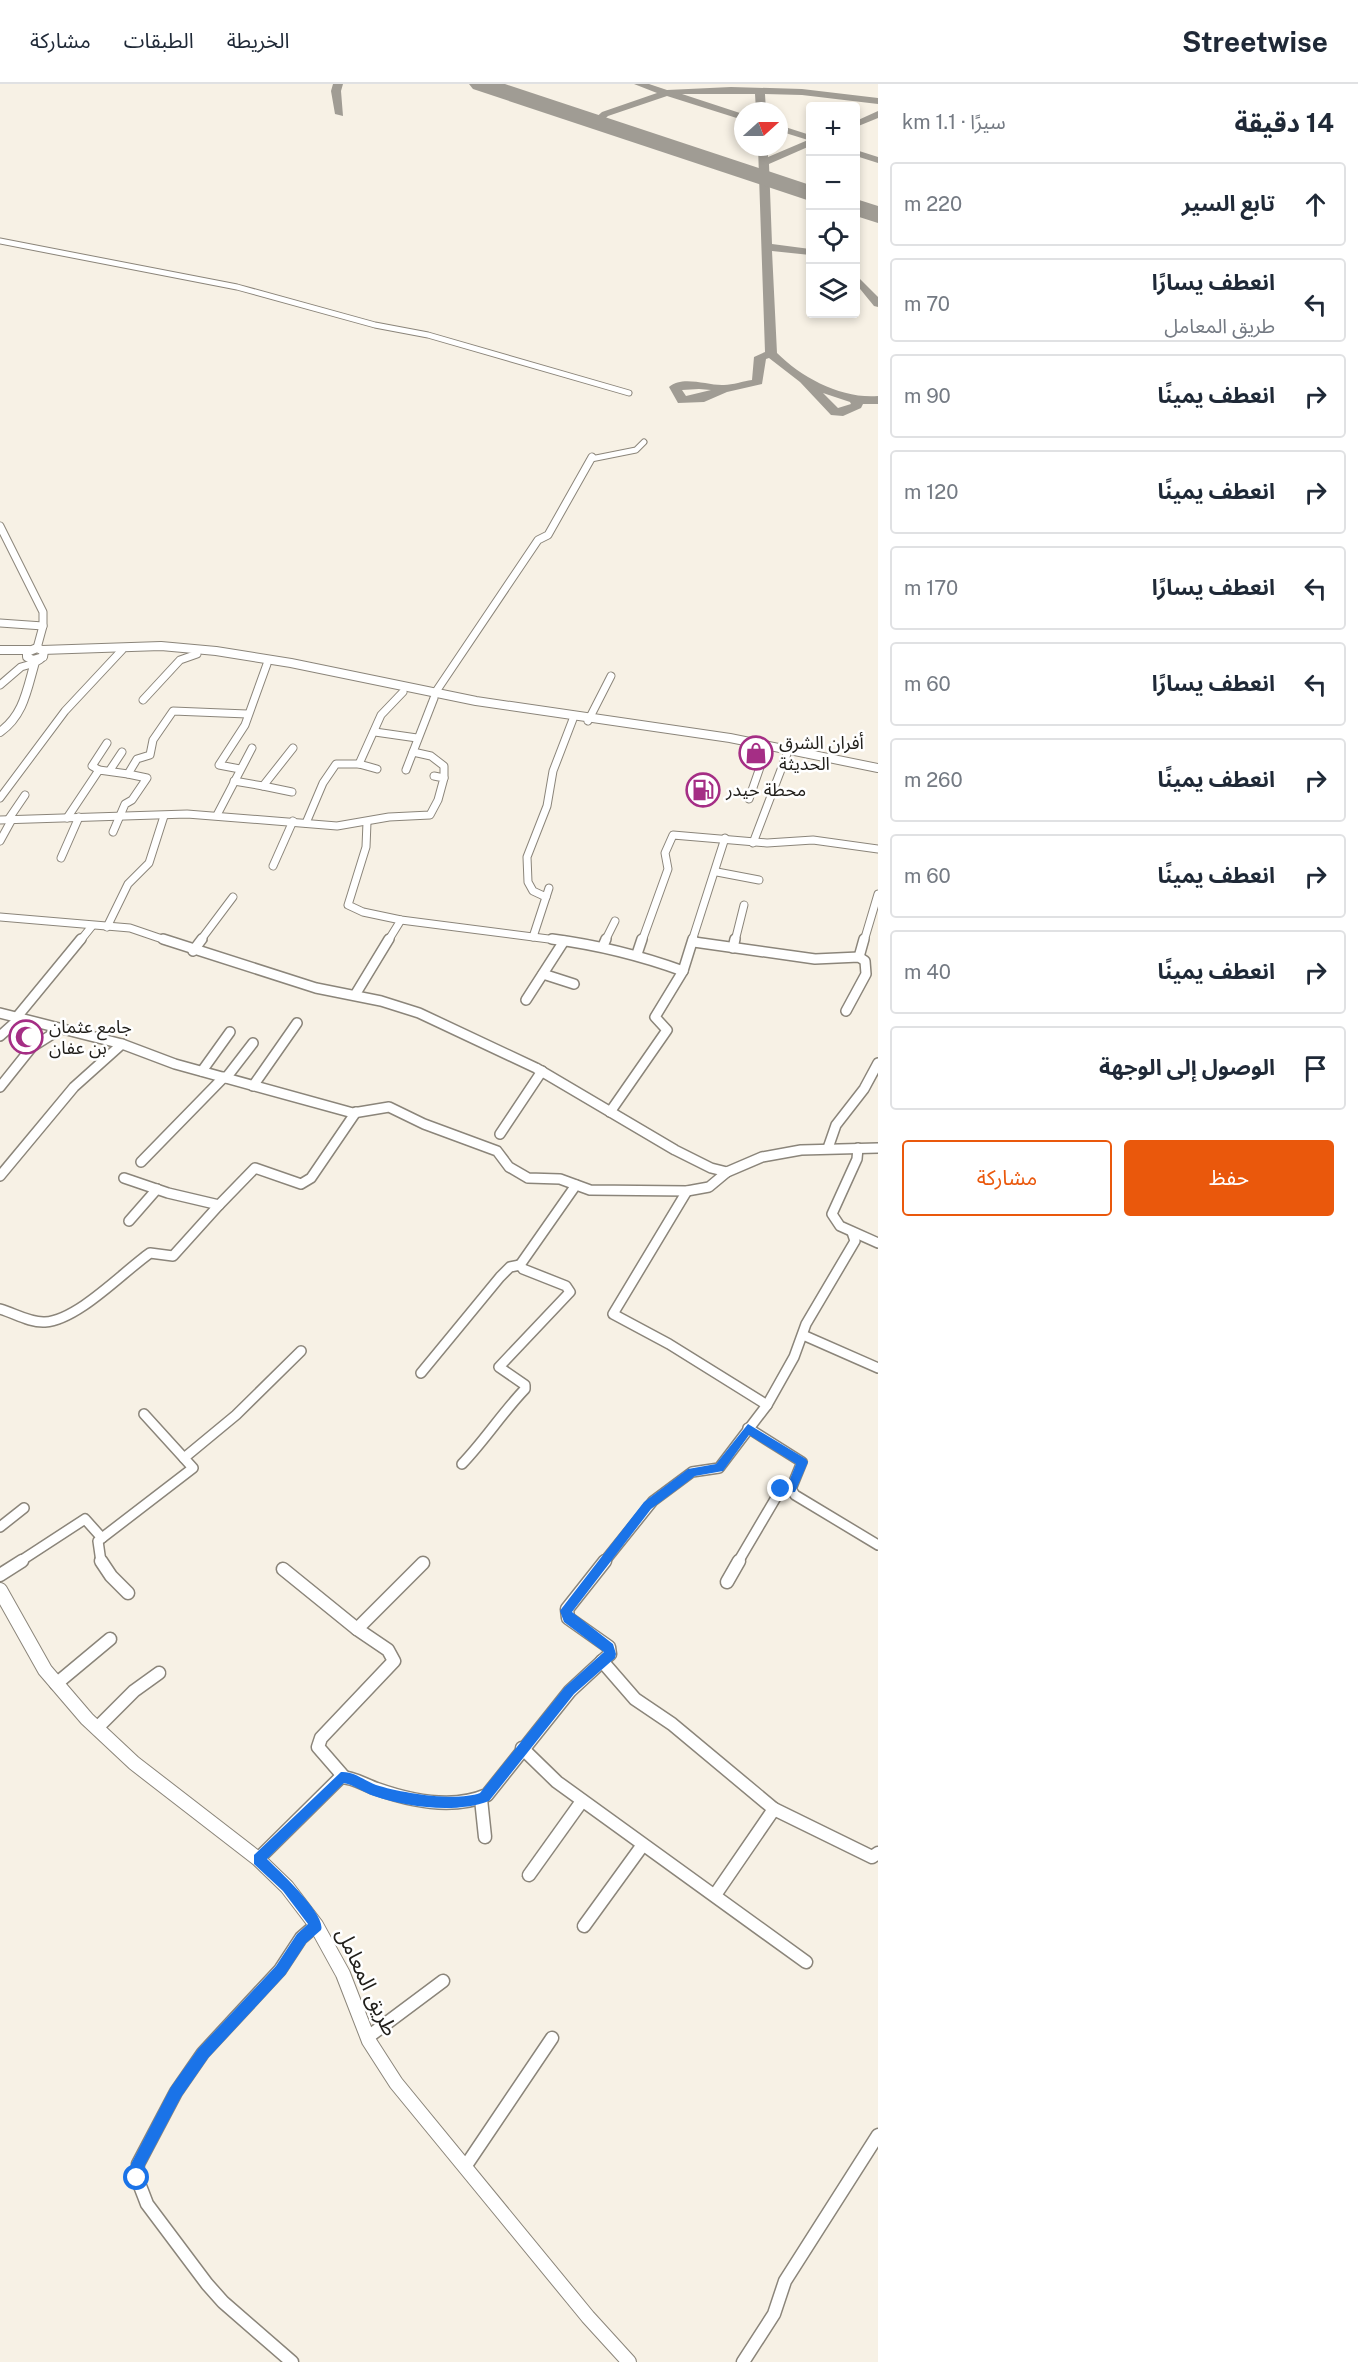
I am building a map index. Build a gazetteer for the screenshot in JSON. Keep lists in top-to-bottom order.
{
  "streets": {
    "main road": ["طريق المعامل"]
  },
  "places": {
    "shop": ["أفران الشرق الحديثة"],
    "fuel station": ["محطة حيدر"],
    "mosque": ["جامع عثمان بن عفان"]
  },
  "north": "right",
  "page": {
    "header": "Streetwise",
    "nav": ["الخريطة", "الطبقات", "مشاركة"],
    "heading": ["14 دقيقة", "سيرًا · 1.1 km"],
    "map_buttons": ["+", "−"],
    "list": [
      ["تابع السير", "220 m"],
      ["انعطف يسارًا", "طريق المعامل", "70 m"],
      ["انعطف يمينًا", "90 m"],
      ["انعطف يمينًا", "120 m"],
      ["انعطف يسارًا", "170 m"],
      ["انعطف يسارًا", "60 m"],
      ["انعطف يمينًا", "260 m"],
      ["انعطف يمينًا", "60 m"],
      ["انعطف يمينًا", "40 m"],
      "الوصول إلى الوجهة"
    ],
    "buttons": ["حفظ", "مشاركة"]
  }
}
